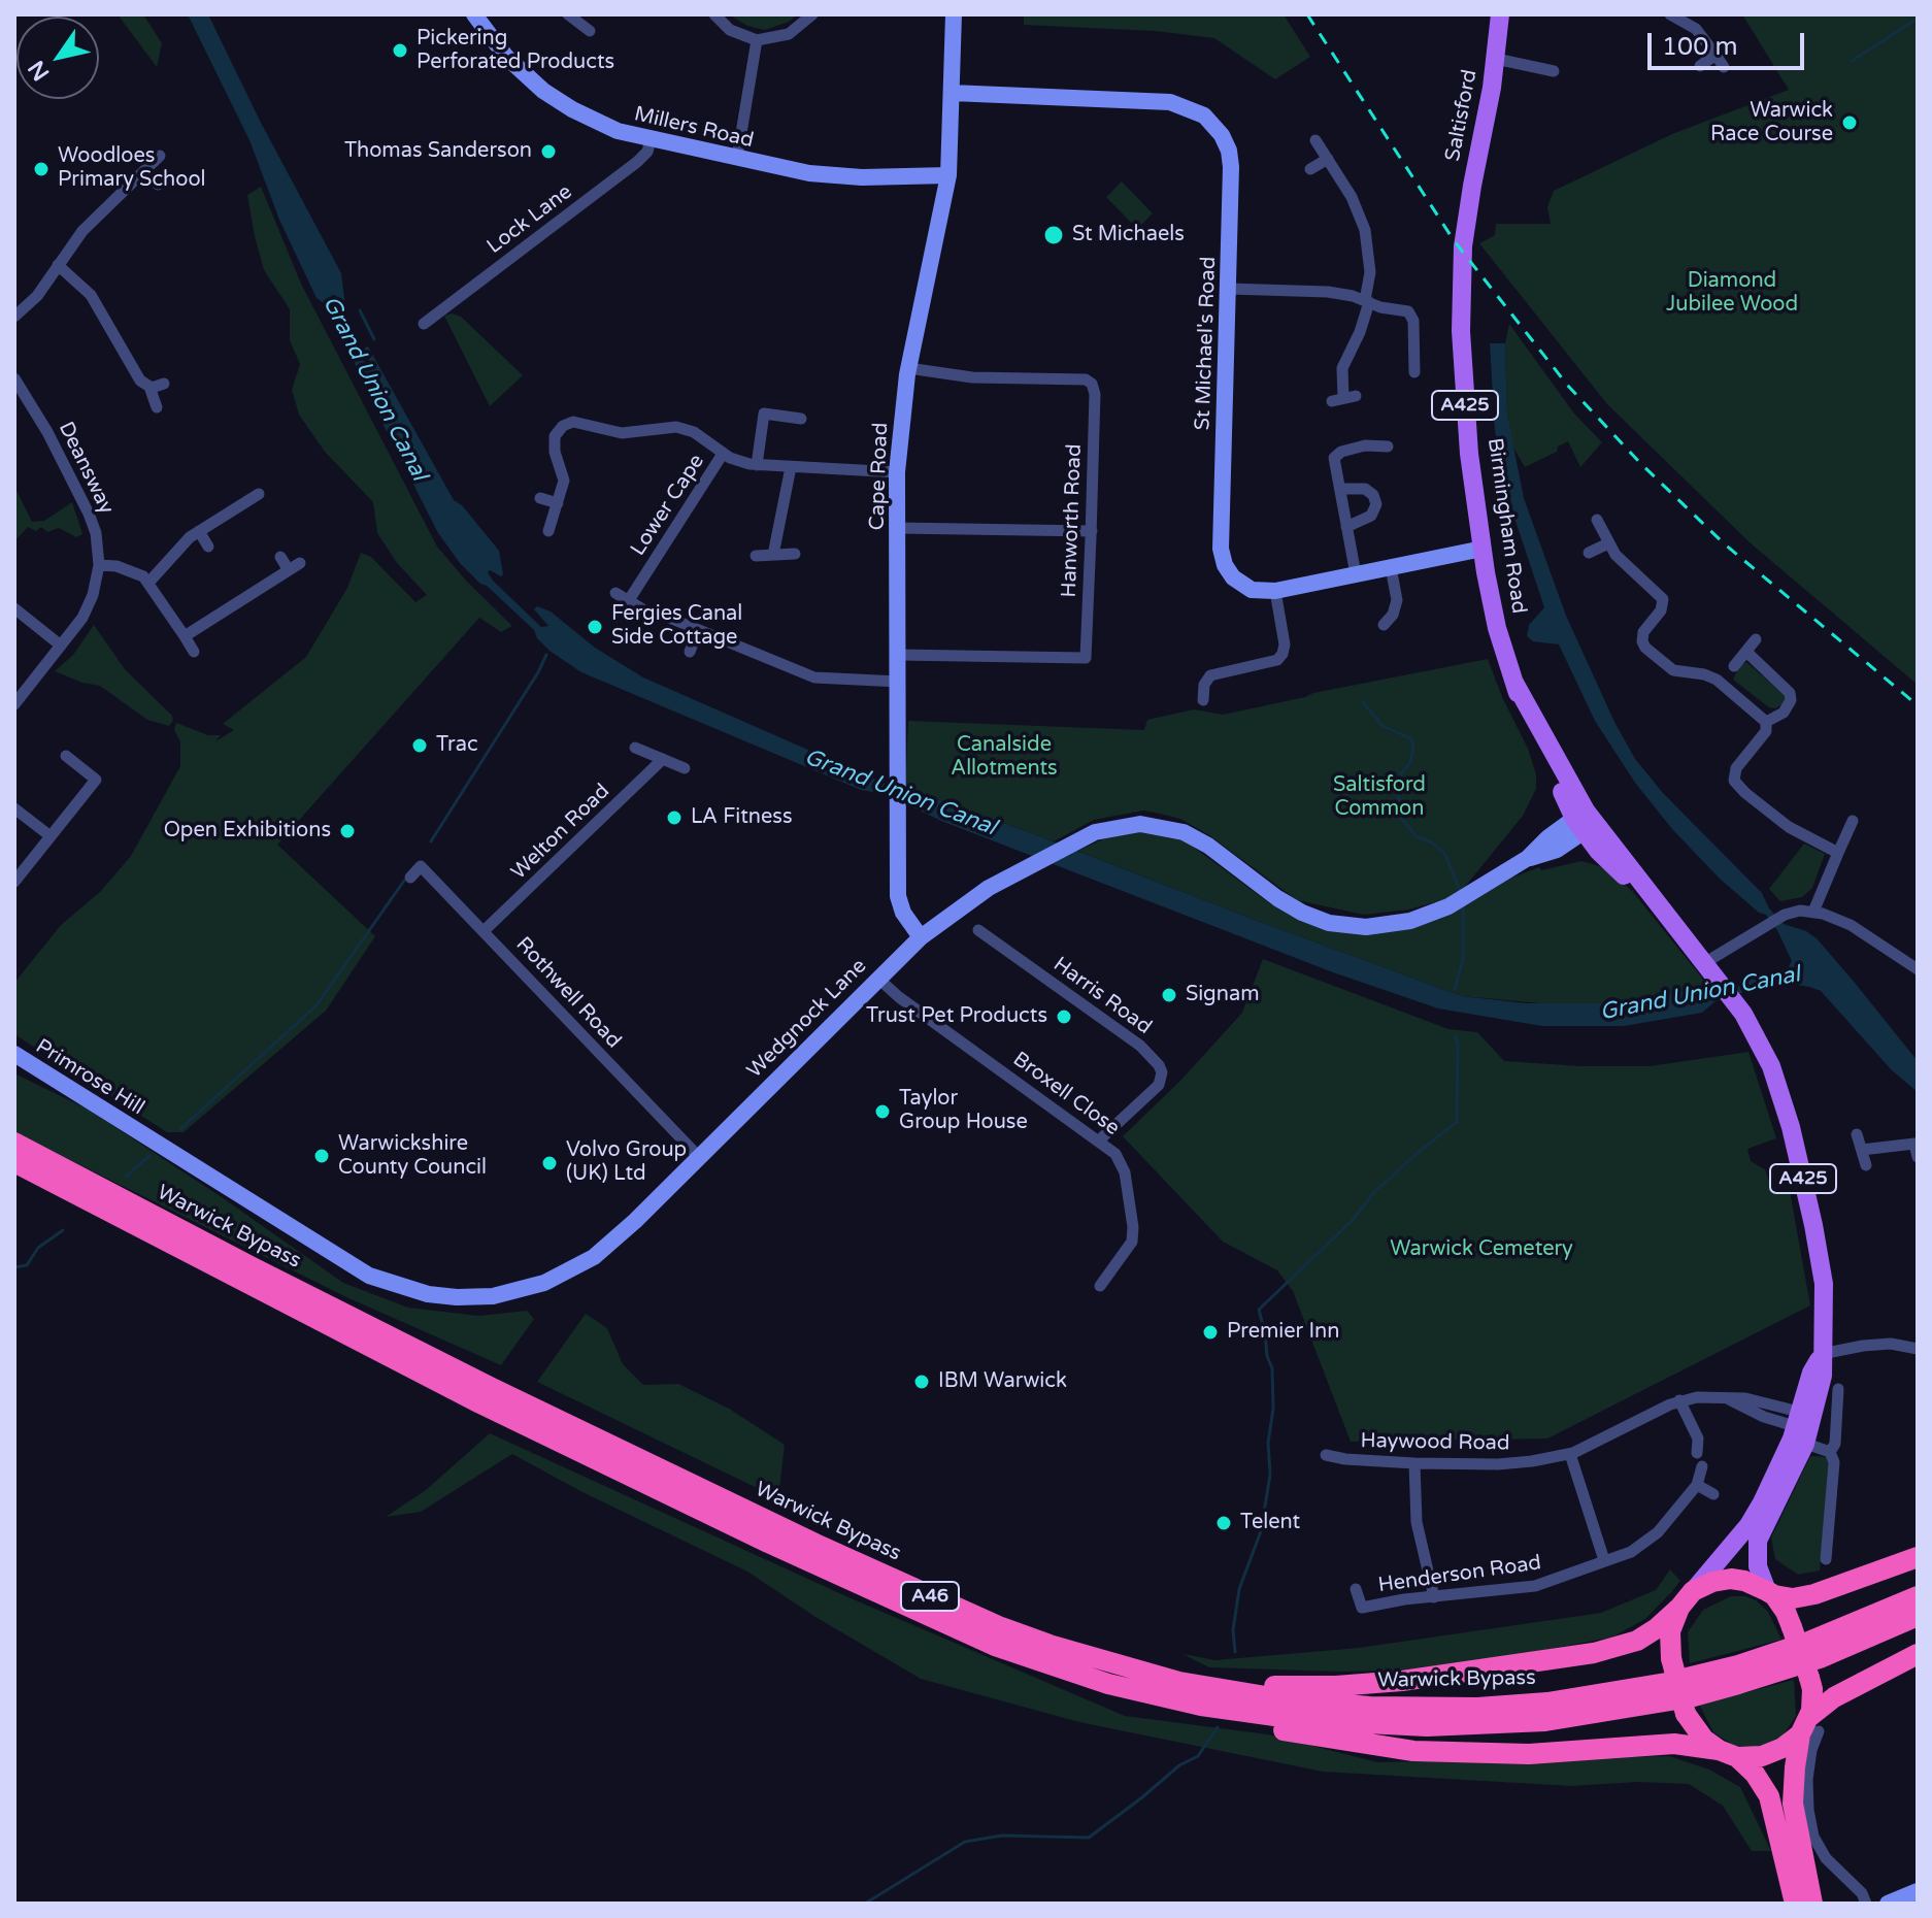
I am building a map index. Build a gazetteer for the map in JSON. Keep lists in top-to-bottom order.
{
  "streets": {
    "highway": ["Warwick Bypass", "A46"],
    "main road": ["Saltisford", "A425", "Birmingham Road"],
    "street": [
      "Millers Road",
      "Lock Lane",
      "St Michael's Road",
      "Deansway",
      "Cape Road",
      "Lower Cape",
      "Hanworth Road",
      "Welton Road",
      "Rothwell Road",
      "Harris Road",
      "Wedgnock Lane",
      "Primrose Hill",
      "Broxell Close",
      "Haywood Road",
      "Henderson Road"
    ]
  },
  "crossings": [
    ["Saltisford", "Birmingham Road"],
    ["Millers Road", "Lock Lane"],
    ["Millers Road", "Cape Road"],
    ["St Michael's Road", "Cape Road"],
    ["St Michael's Road", "Birmingham Road"],
    ["Cape Road", "Lower Cape"],
    ["Cape Road", "Hanworth Road"],
    ["Cape Road", "Wedgnock Lane"],
    ["Birmingham Road", "Wedgnock Lane"],
    ["Birmingham Road", "Haywood Road"],
    ["Welton Road", "Rothwell Road"],
    ["Rothwell Road", "Wedgnock Lane"],
    ["Harris Road", "Broxell Close"],
    ["Wedgnock Lane", "Primrose Hill"],
    ["Wedgnock Lane", "Broxell Close"]
  ],
  "water": ["Grand Union Canal"],
  "parks": [
    "Diamond Jubilee Wood",
    "Canalside Allotments",
    "Saltisford Common",
    "Warwick Cemetery"
  ],
  "places": [
    "Pickering Perforated Products",
    "Warwick Race Course",
    "Thomas Sanderson",
    "Woodloes Primary School",
    "St Michaels",
    "Fergies Canal Side Cottage",
    "Trac",
    "LA Fitness",
    "Open Exhibitions",
    "Signam",
    "Trust Pet Products",
    "Taylor Group House",
    "Warwickshire County Council",
    "Volvo Group (UK) Ltd",
    "Premier Inn",
    "IBM Warwick",
    "Telent"
  ],
  "scale_bar": "100 m",
  "north": "bottom left"
}
